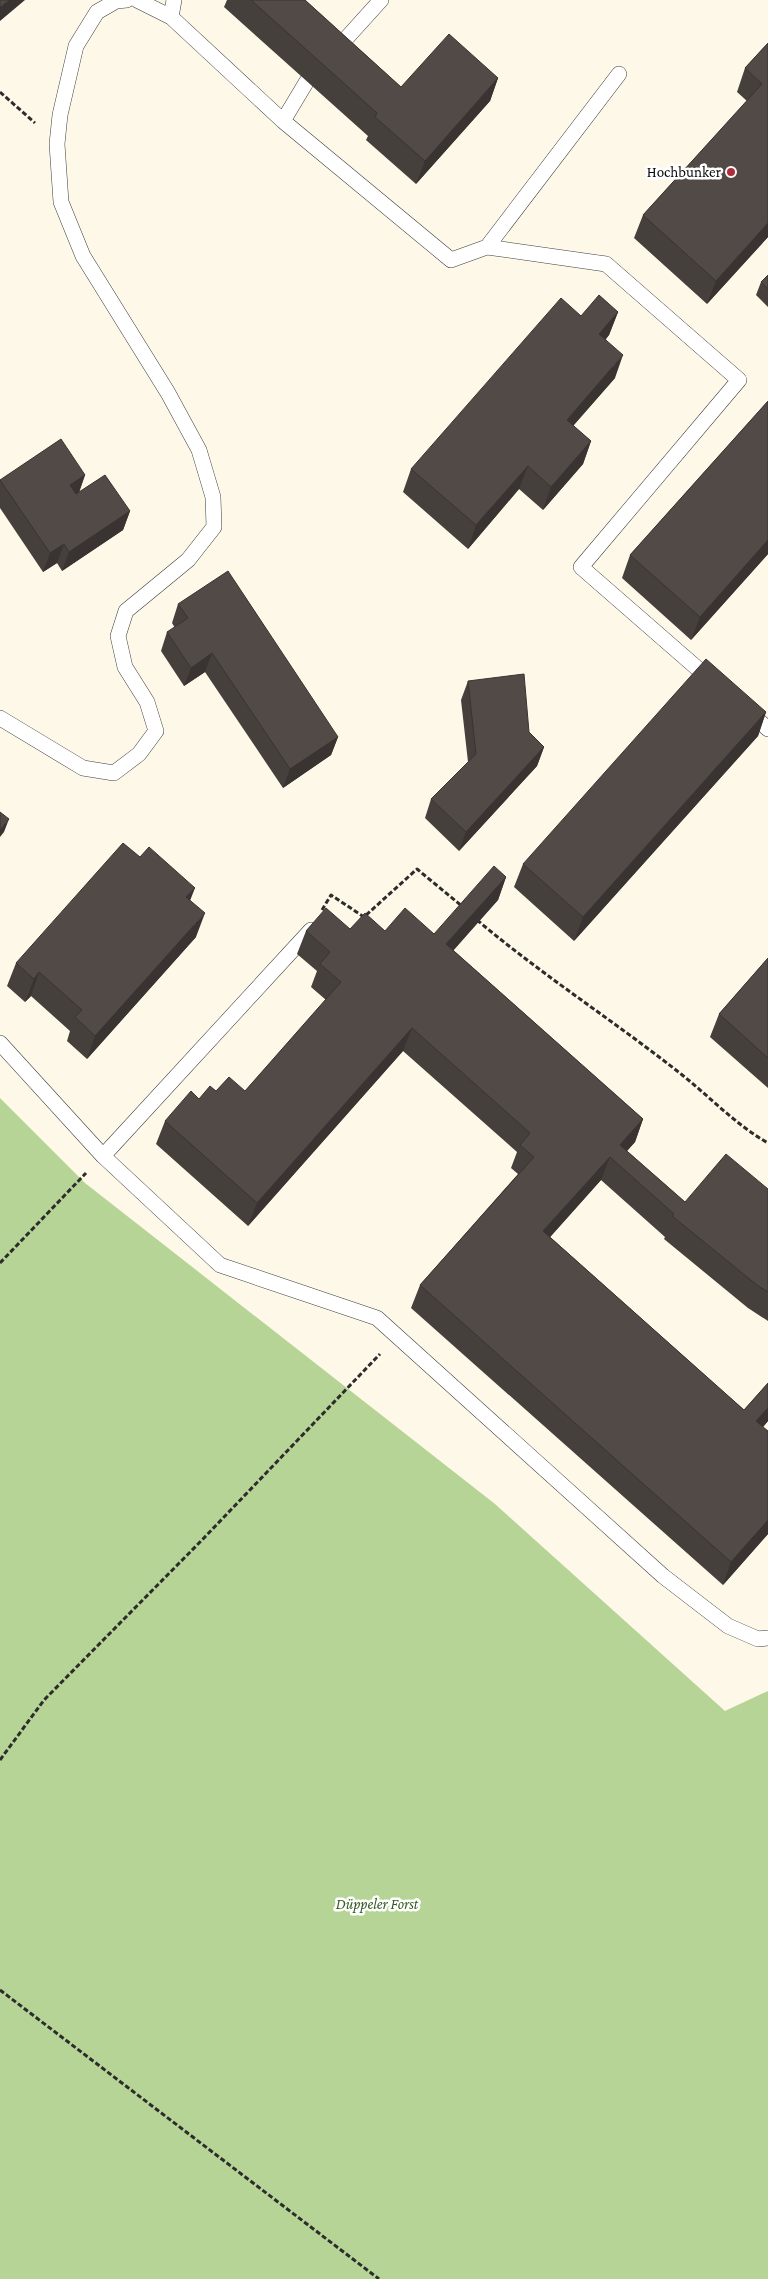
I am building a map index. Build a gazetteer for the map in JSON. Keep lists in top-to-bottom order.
{
  "parks": ["Düppeler Forst"],
  "places": ["Hochbunker"]
}
